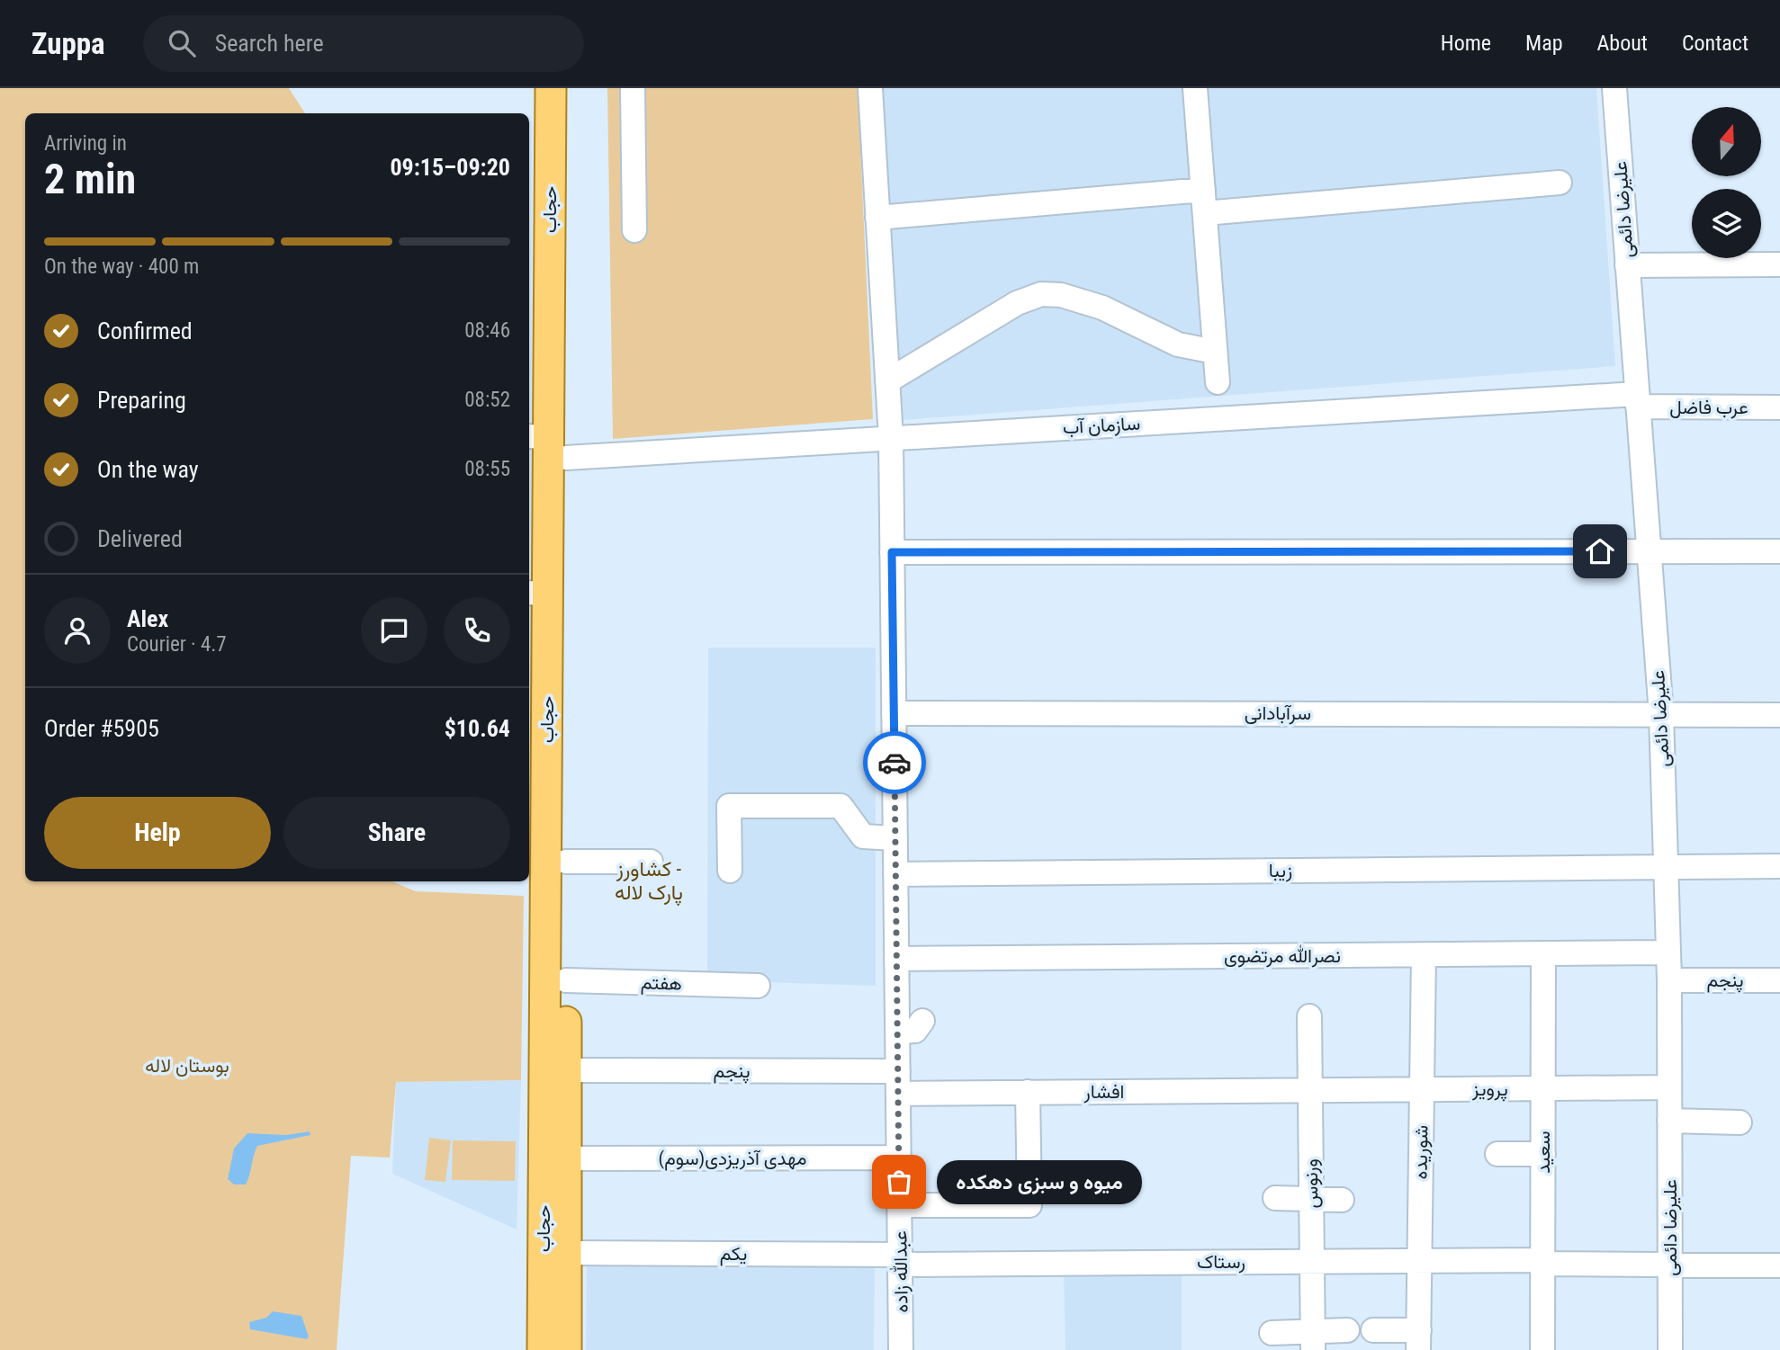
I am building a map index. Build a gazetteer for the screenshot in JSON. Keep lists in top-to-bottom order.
{
  "streets": {
    "main road": ["حجاب"],
    "street": [
      "علیرضا دائمی",
      "عرب فاضل",
      "سازمان آب",
      "سرآبادانی",
      "زیبا",
      "نصرالله مرتضوی",
      "پنجم",
      "هفتم",
      "پرویز",
      "افشار",
      "شوریده",
      "سعید",
      "مهدی آذریزدی(سوم)",
      "ورنوس",
      "یکم",
      "رستاک",
      "عبدالله زاده"
    ]
  },
  "crossings": [
    ["حجاب", "سازمان آب"],
    ["حجاب", "پنجم"],
    ["حجاب", "هفتم"],
    ["حجاب", "مهدی آذریزدی(سوم)"],
    ["حجاب", "یکم"],
    ["علیرضا دائمی", "عرب فاضل"],
    ["علیرضا دائمی", "سازمان آب"],
    ["علیرضا دائمی", "سرآبادانی"],
    ["علیرضا دائمی", "زیبا"],
    ["علیرضا دائمی", "نصرالله مرتضوی"],
    ["علیرضا دائمی", "پنجم"],
    ["علیرضا دائمی", "پرویز"],
    ["علیرضا دائمی", "رستاک"],
    ["عرب فاضل", "سازمان آب"],
    ["سازمان آب", "عبدالله زاده"],
    ["سرآبادانی", "عبدالله زاده"],
    ["زیبا", "عبدالله زاده"],
    ["نصرالله مرتضوی", "شوریده"],
    ["نصرالله مرتضوی", "سعید"],
    ["نصرالله مرتضوی", "عبدالله زاده"],
    ["پنجم", "افشار"],
    ["پنجم", "عبدالله زاده"],
    ["پرویز", "افشار"],
    ["پرویز", "شوریده"],
    ["پرویز", "سعید"],
    ["پرویز", "ورنوس"],
    ["افشار", "ورنوس"],
    ["افشار", "عبدالله زاده"],
    ["شوریده", "رستاک"],
    ["سعید", "رستاک"],
    ["مهدی آذریزدی(سوم)", "عبدالله زاده"],
    ["ورنوس", "رستاک"],
    ["یکم", "رستاک"],
    ["یکم", "عبدالله زاده"],
    ["رستاک", "عبدالله زاده"]
  ],
  "districts": ["کشاورز - پارک لاله"],
  "parks": ["بوستان لاله"],
  "places": ["میوه و سبزی دهکده"],
  "north": "top",
  "page": {
    "header": "Zuppa",
    "search": "Search here",
    "nav": [
      "Home",
      "Map",
      "About",
      "Contact"
    ],
    "heading": ["2 min", "Arriving in", "09:15–09:20"],
    "panel": [
      "Alex",
      "Courier · 4.7",
      "Order #5905",
      "$10.64"
    ],
    "bar": "On the way · 400 m",
    "list": [
      ["Confirmed", "08:46"],
      ["Preparing", "08:52"],
      ["On the way", "08:55"],
      "Delivered"
    ],
    "buttons": ["Help", "Share"],
    "bubble": "میوه و سبزی دهکده"
  }
}
